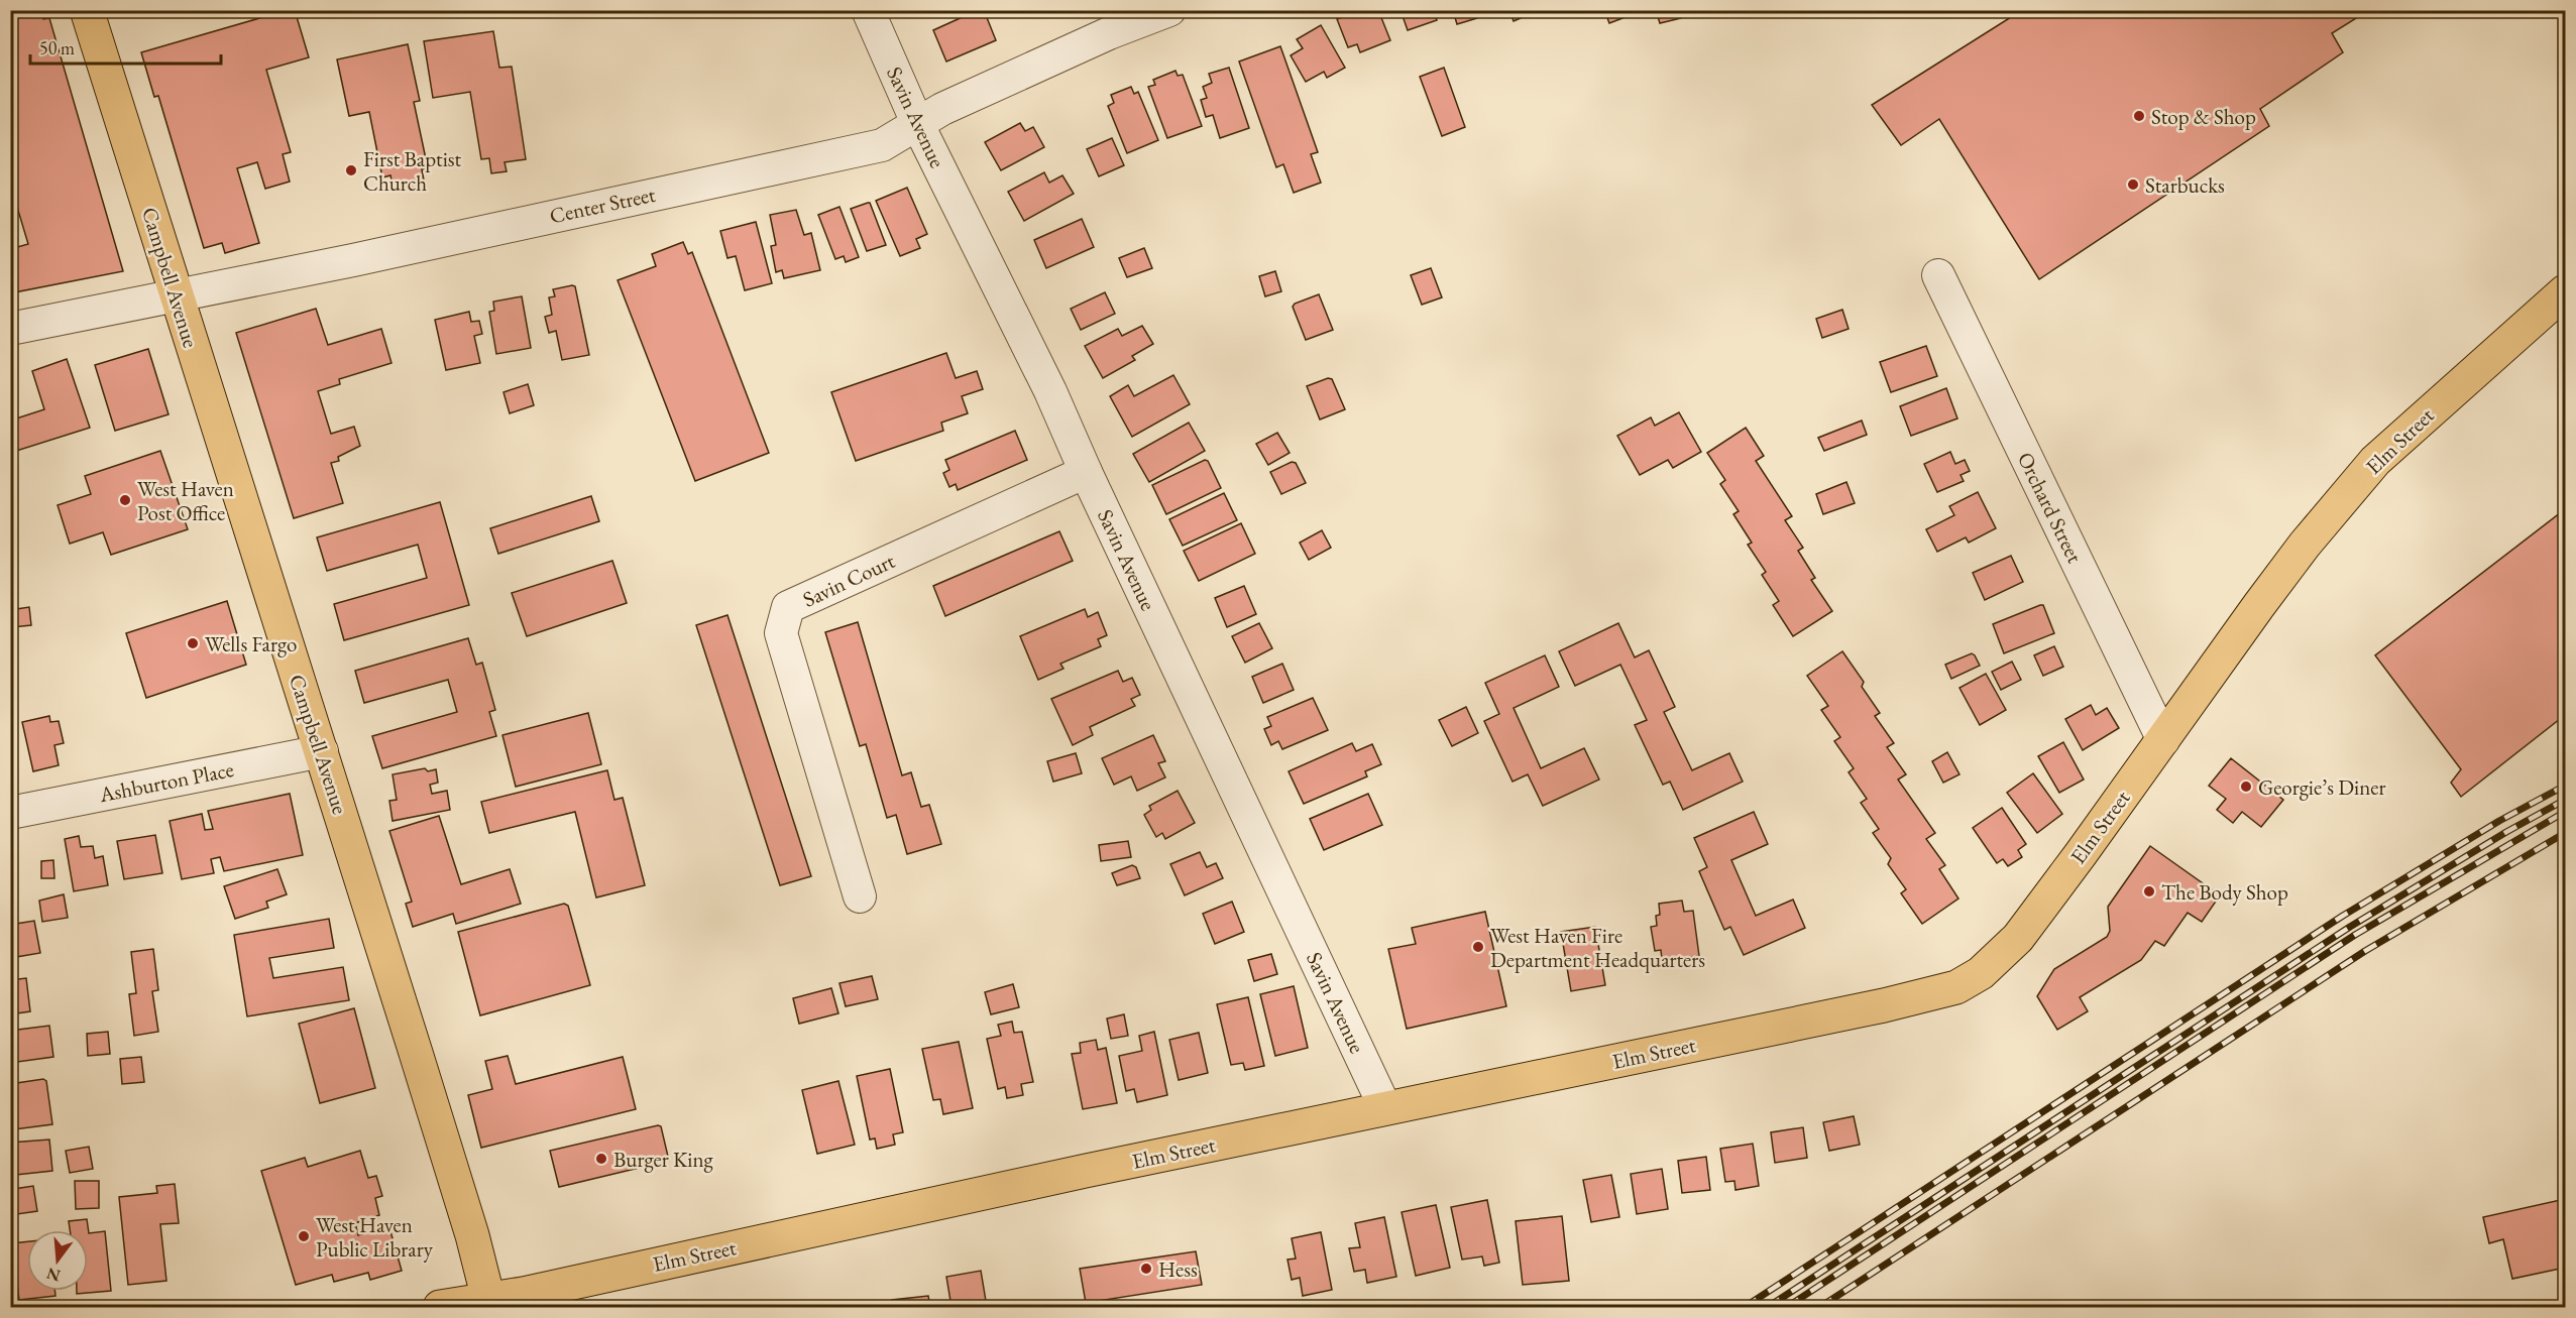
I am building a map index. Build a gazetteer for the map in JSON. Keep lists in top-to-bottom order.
{
  "streets": {
    "main road": ["Campbell Avenue", "Elm Street"],
    "street": [
      "Savin Avenue",
      "Center Street",
      "Orchard Street",
      "Savin Court",
      "Ashburton Place"
    ]
  },
  "crossings": [
    ["Savin Avenue", "Center Street"],
    ["Savin Avenue", "Elm Street"],
    ["Savin Avenue", "Savin Court"],
    ["Center Street", "Campbell Avenue"],
    ["Campbell Avenue", "Elm Street"],
    ["Campbell Avenue", "Ashburton Place"],
    ["Elm Street", "Orchard Street"]
  ],
  "places": [
    "Stop & Shop",
    "First Baptist Church",
    "Starbucks",
    "West Haven Post Office",
    "Wells Fargo",
    "Georgie’s Diner",
    "The Body Shop",
    "West Haven Fire Department Headquarters",
    "Burger King",
    "West Haven Public Library",
    "Hess"
  ],
  "scale_bar": "50 m",
  "north": "bottom"
}
